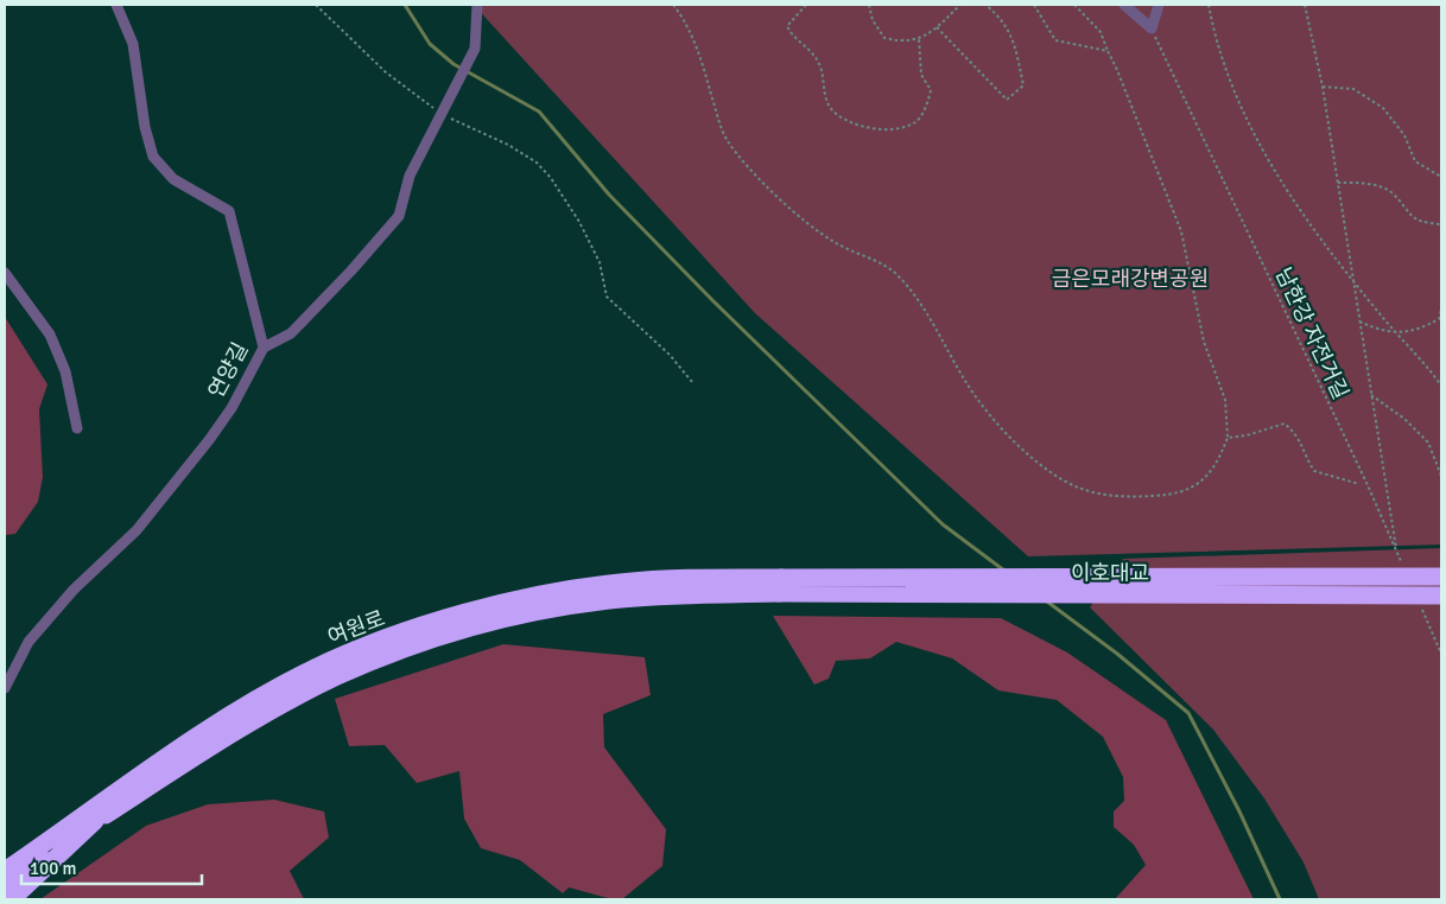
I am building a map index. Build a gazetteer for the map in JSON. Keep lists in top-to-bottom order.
{
  "streets": {
    "highway": ["이호대교", "여원로"],
    "street": ["연양길"],
    "path": ["남한강 자전거길"]
  },
  "crossings": [
    ["이호대교", "여원로"]
  ],
  "parks": ["금은모래강변공원"],
  "scale_bar": "100 m"
}
